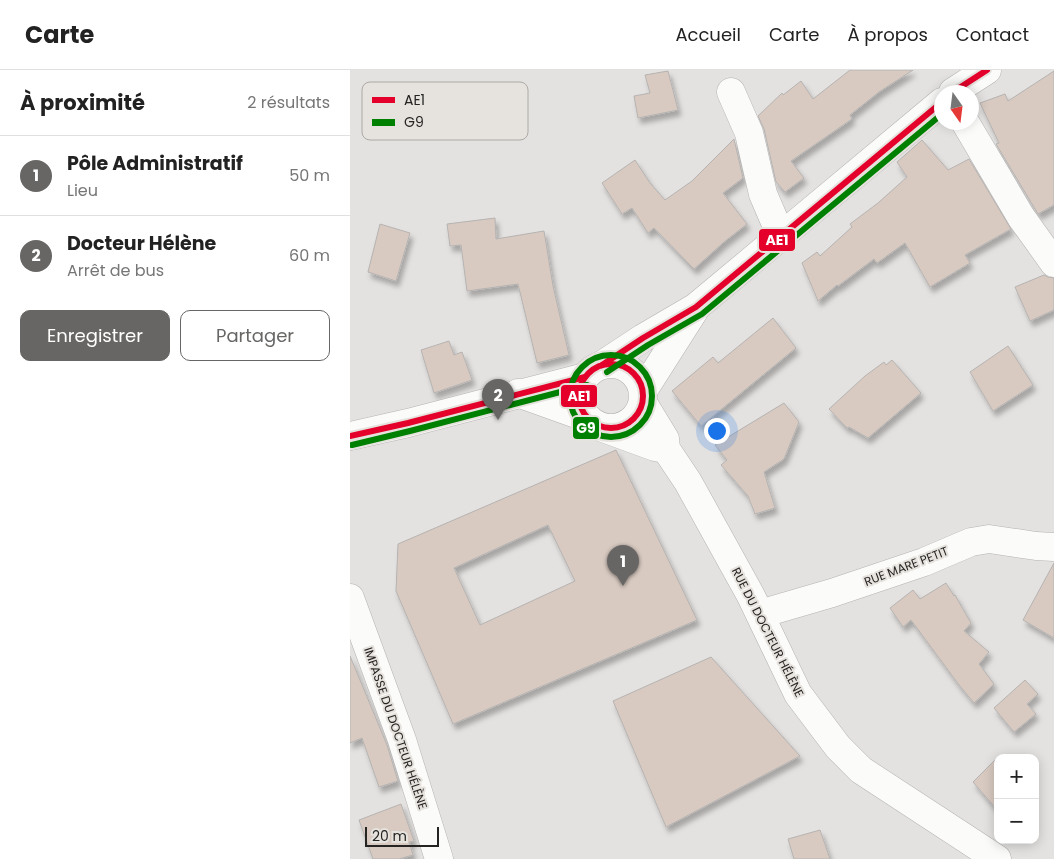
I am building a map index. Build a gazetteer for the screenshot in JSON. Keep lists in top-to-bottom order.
{
  "streets": {
    "street": ["RUE MARE PETIT", "RUE DU DOCTEUR HÉLÈNE", "IMPASSE DU DOCTEUR HÉLÈNE"]
  },
  "crossings": [
    ["RUE MARE PETIT", "RUE DU DOCTEUR HÉLÈNE"]
  ],
  "lines": ["transit line AE1", "transit line G9"],
  "legend": ["AE1", "G9"],
  "scale_bar": "20 m",
  "north": "bottom",
  "page": {
    "header": "Carte",
    "nav": [
      "Accueil",
      "Carte",
      "À propos",
      "Contact"
    ],
    "heading": ["À proximité", "2 résultats"],
    "list": [
      {
        "mark": "1",
        "name": "Pôle Administratif",
        "note": "Lieu",
        "value": "50 m"
      },
      {
        "mark": "2",
        "name": "Docteur Hélène",
        "note": "Arrêt de bus",
        "value": "60 m"
      }
    ],
    "buttons": ["Enregistrer", "Partager"],
    "pins": ["2", "1"],
    "map_buttons": ["+", "−"],
    "scale": "20 m"
  }
}
